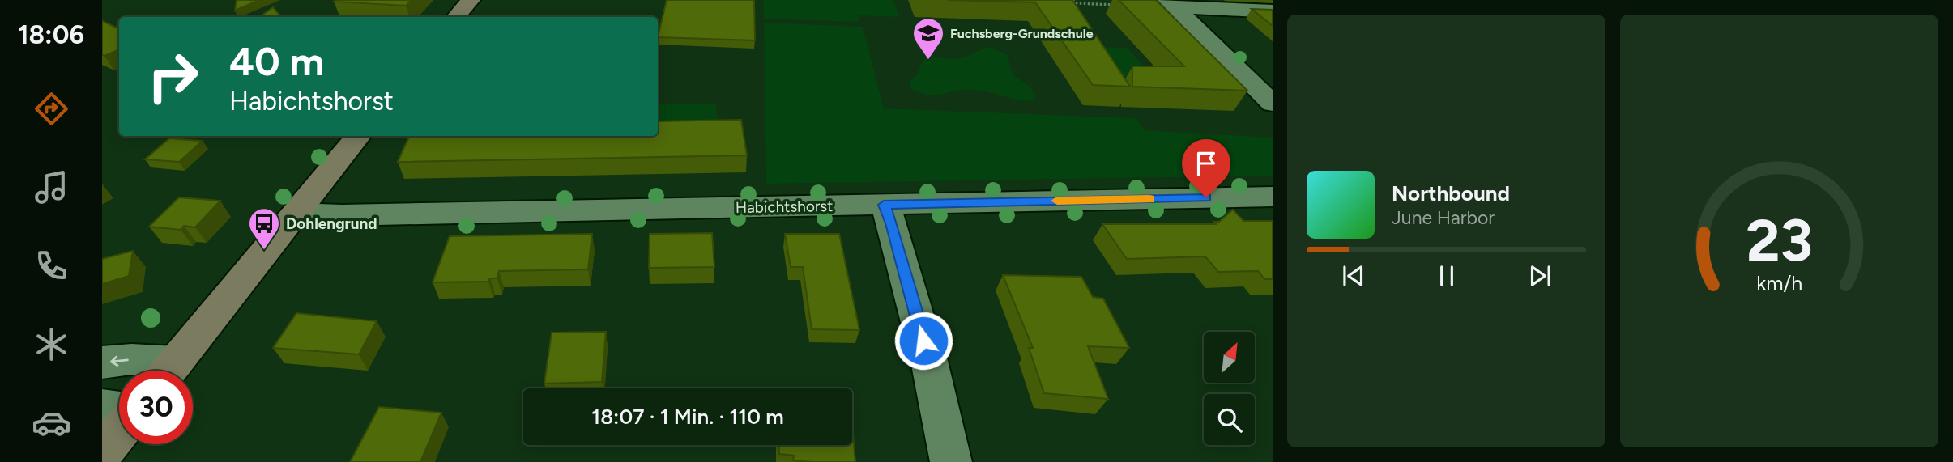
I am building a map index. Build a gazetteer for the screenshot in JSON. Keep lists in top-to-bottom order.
{
  "streets": {
    "street": ["Habichtshorst"]
  },
  "places": {
    "school or university": ["Fuchsberg-Grundschule"],
    "bus stop": ["Dohlengrund"]
  },
  "north": "top right",
  "page": {
    "tabs": "18:06",
    "turn": ["40 m", "Habichtshorst"],
    "song": ["Northbound", "June Harbor"],
    "limit": "30",
    "trip": "18:07 · 1 Min. · 110 m",
    "gauge": ["23", "km/h"]
  }
}
